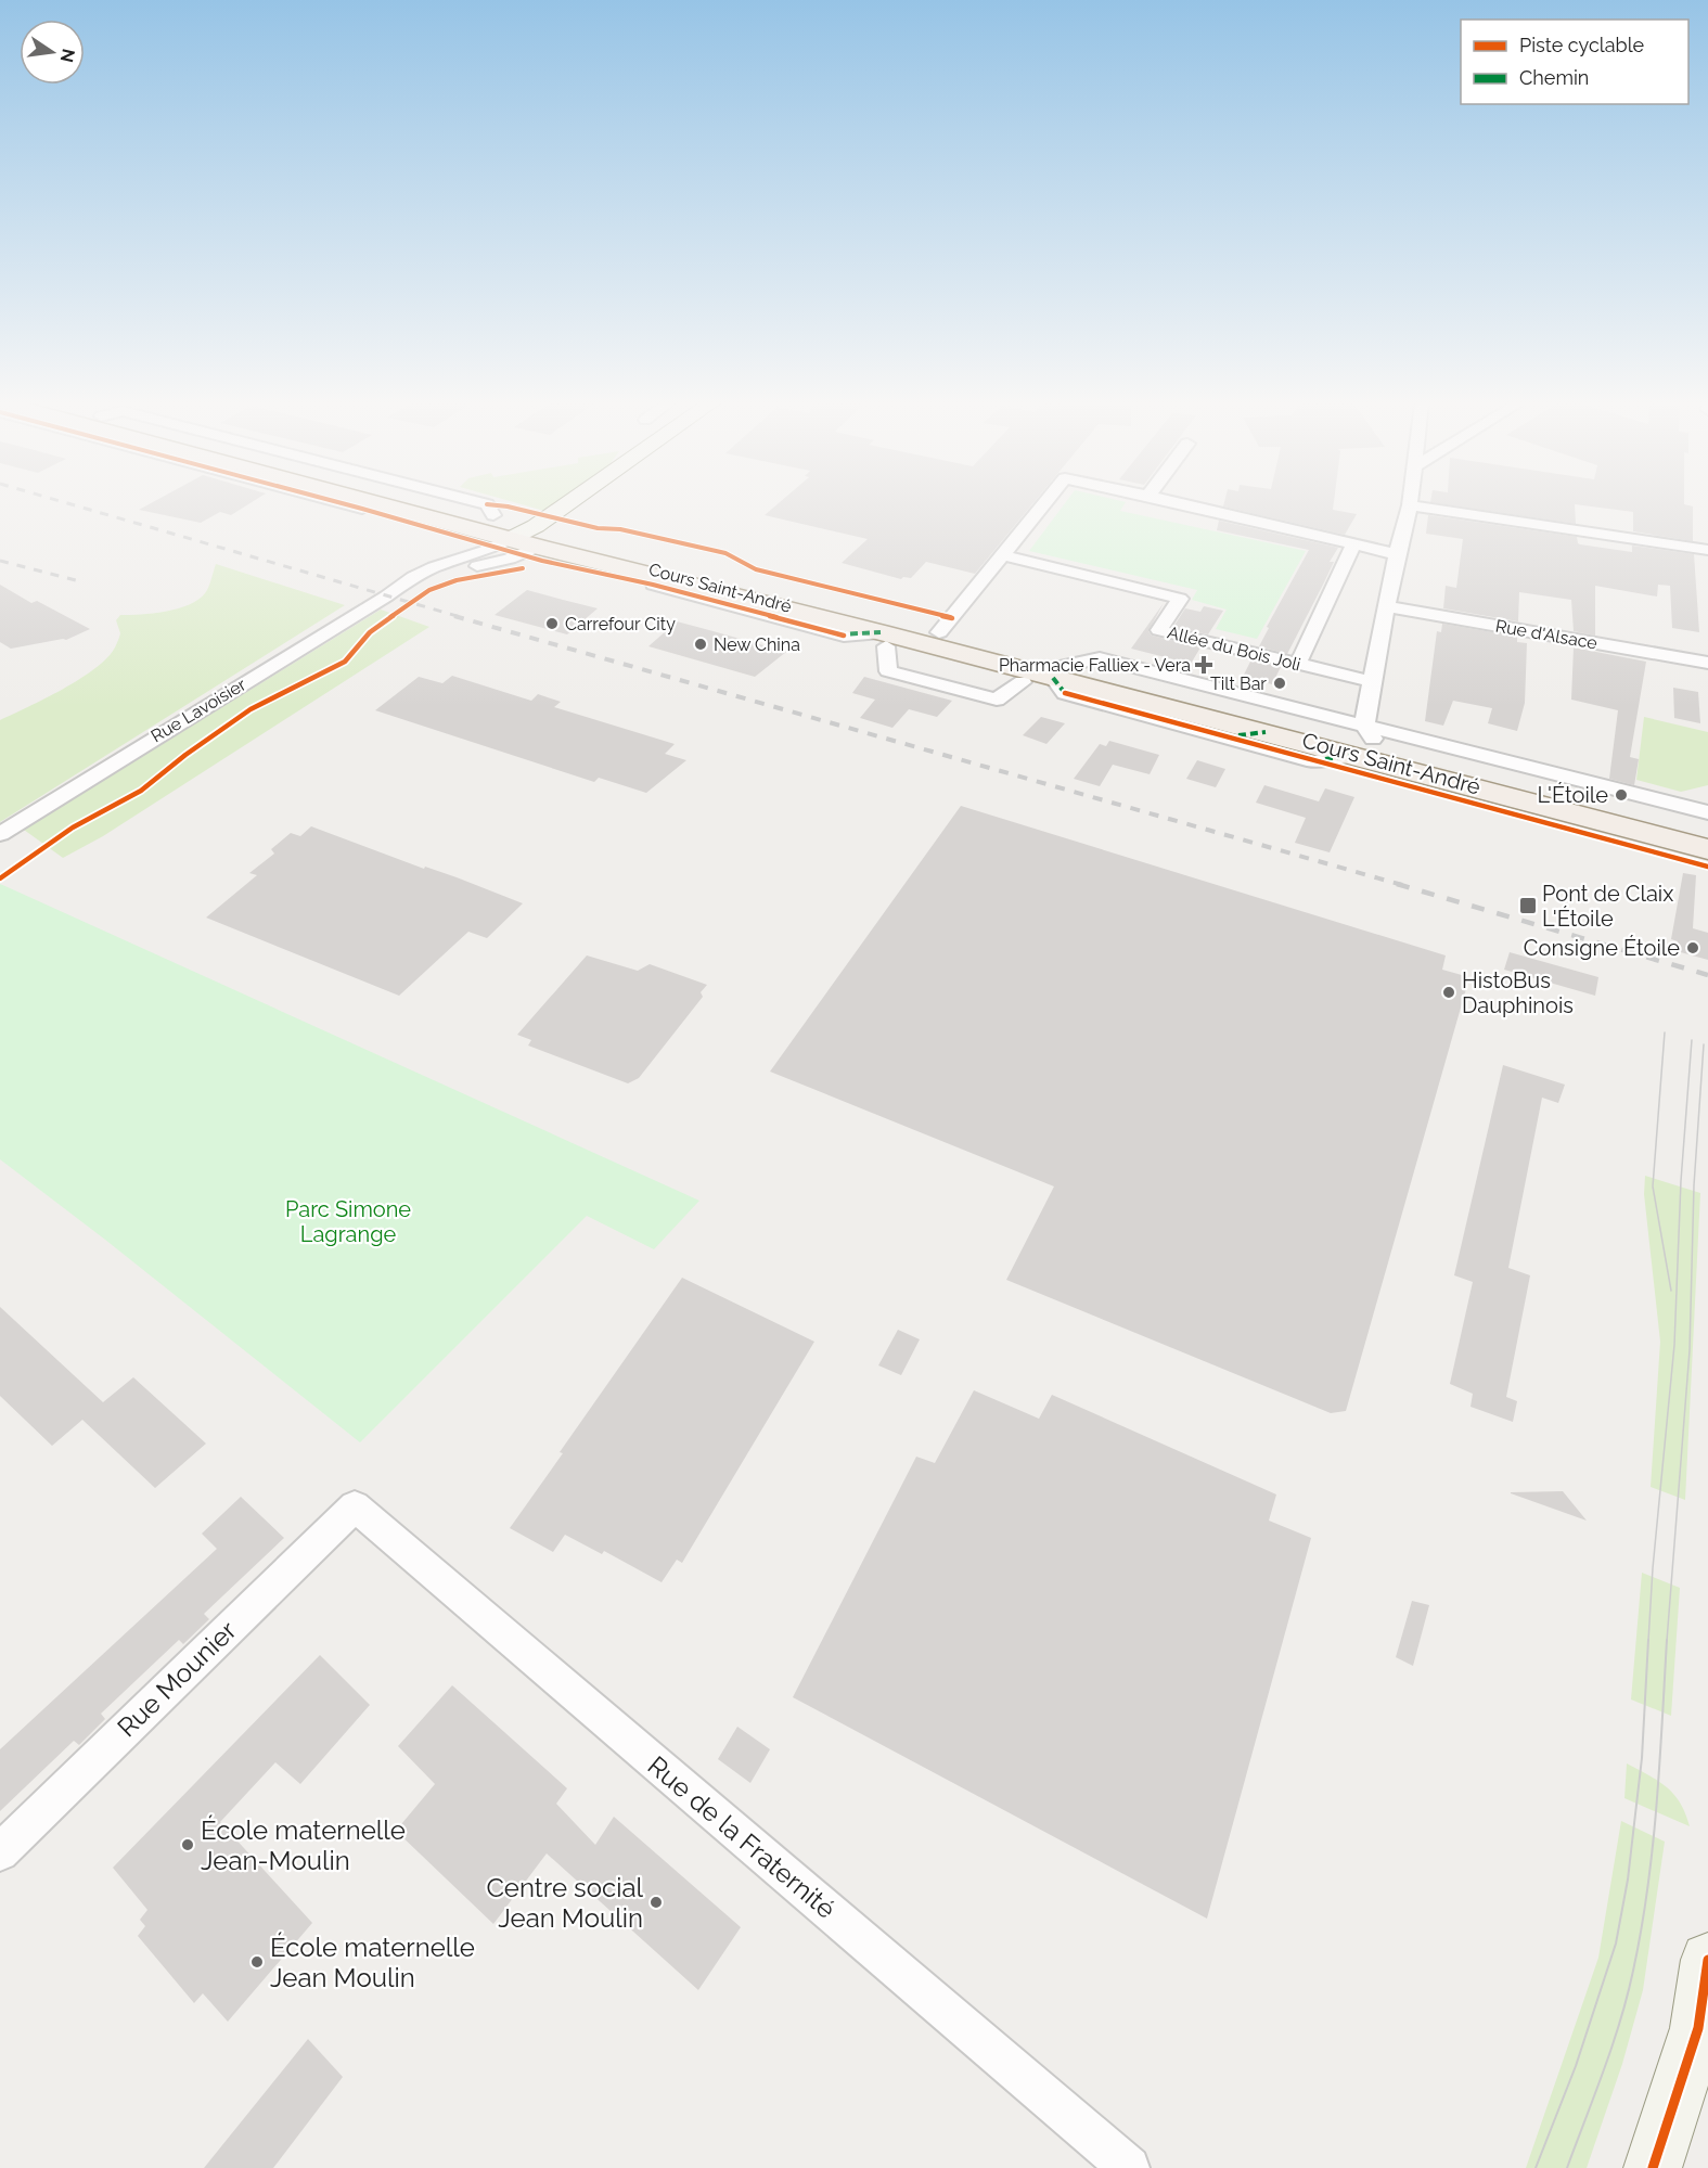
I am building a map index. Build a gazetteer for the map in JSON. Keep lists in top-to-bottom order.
{
  "streets": {
    "main road": ["Cours Saint-André"],
    "street": [
      "Rue d'Alsace",
      "Allée du Bois Joli",
      "Rue Lavoisier",
      "Rue Mounier",
      "Rue de la Fraternité"
    ]
  },
  "crossings": [
    ["Cours Saint-André", "Rue Lavoisier"],
    ["Rue Mounier", "Rue de la Fraternité"]
  ],
  "parks": ["Parc Simone Lagrange"],
  "places": {
    "other": [
      "Carrefour City",
      "New China",
      "Tilt Bar",
      "L'Étoile",
      "Consigne Étoile",
      "HistoBus Dauphinois",
      "École maternelle Jean-Moulin",
      "Centre social Jean Moulin",
      "École maternelle Jean Moulin"
    ],
    "health": ["Pharmacie Falliex - Vera"],
    "transit": ["Pont de Claix L'Étoile"]
  },
  "legend": ["Piste cyclable", "Chemin"],
  "north": "right"
}
